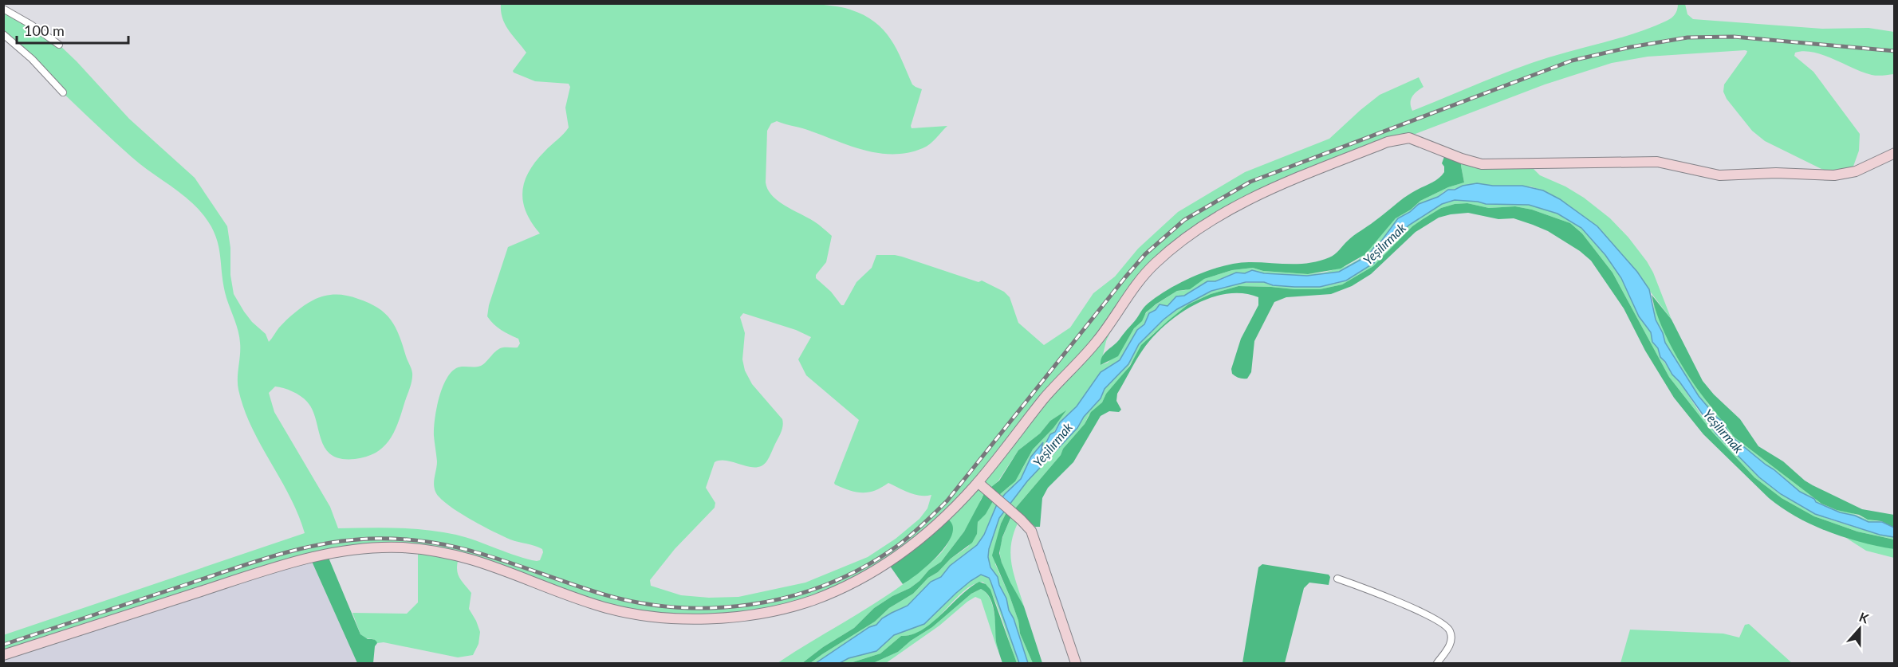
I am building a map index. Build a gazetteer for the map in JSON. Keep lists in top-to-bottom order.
{
  "water": ["Yeşilırmak"],
  "scale_bar": "100 m",
  "north": "top"
}
